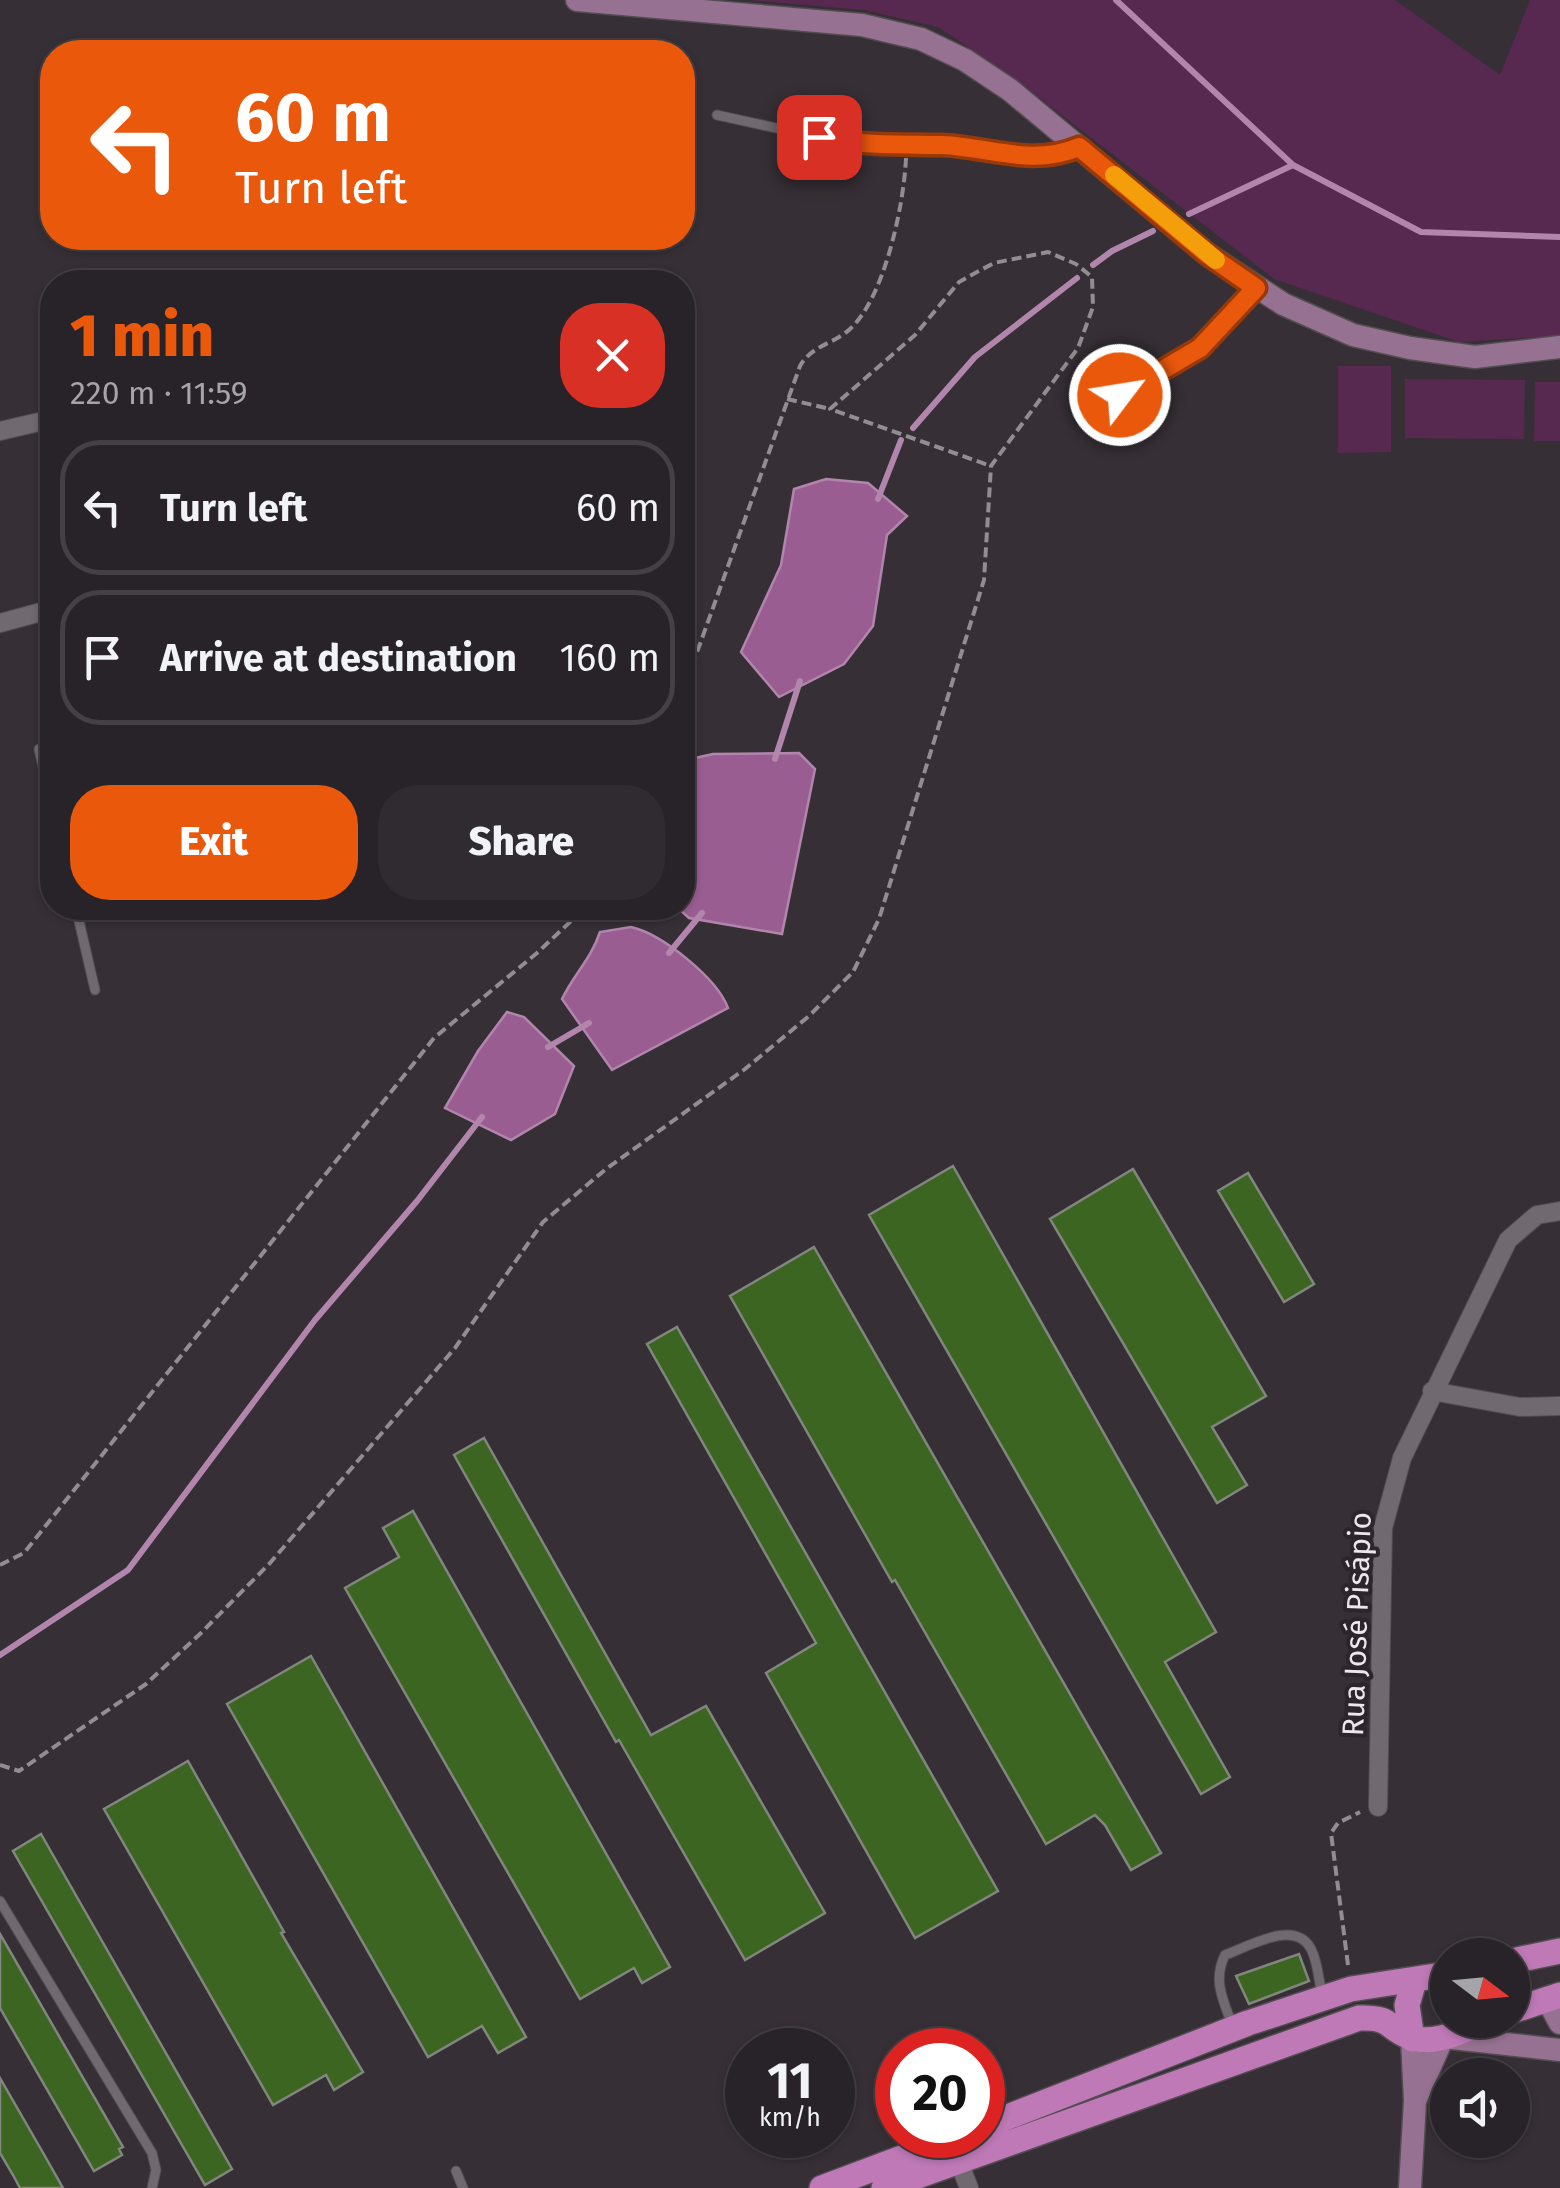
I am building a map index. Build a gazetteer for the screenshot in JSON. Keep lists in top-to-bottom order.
{
  "streets": {
    "street": ["Rua José Pisápio"]
  },
  "north": "right",
  "page": {
    "turn": ["60 m", "Turn left"],
    "heading": ["1 min", "220 m · 11:59"],
    "list": [
      {
        "name": "Turn left",
        "value": "60 m"
      },
      {
        "name": "Arrive at destination",
        "value": "160 m"
      }
    ],
    "buttons": ["Exit", "Share"],
    "speed": "11 km/h",
    "limit": "20"
  }
}
